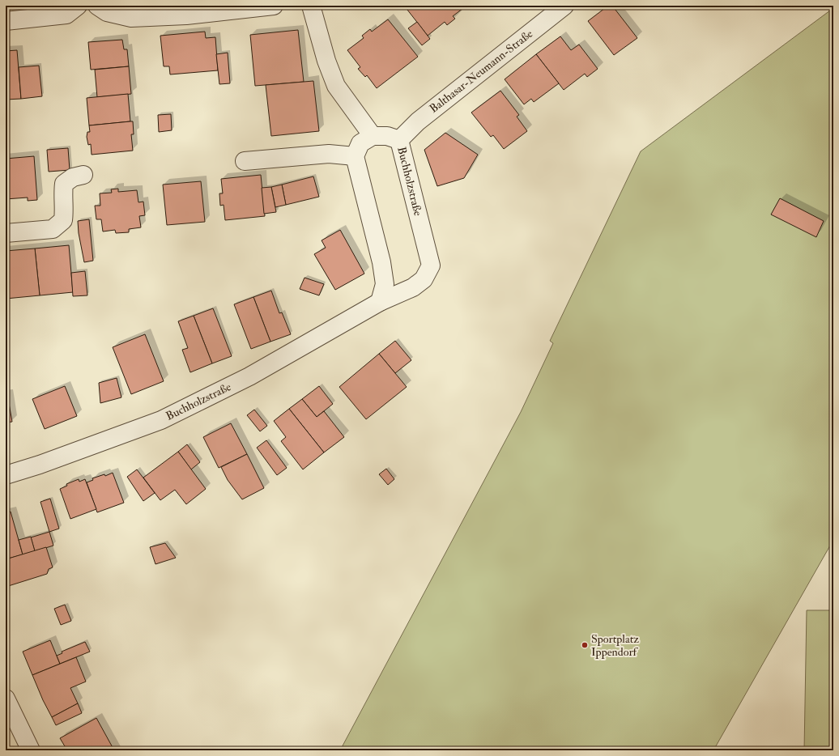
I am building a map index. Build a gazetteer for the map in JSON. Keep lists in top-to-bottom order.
{
  "streets": {
    "street": ["Balthasar-Neumann-Straße", "Buchholzstraße"]
  },
  "crossings": [
    ["Balthasar-Neumann-Straße", "Buchholzstraße"]
  ],
  "places": ["Sportplatz Ippendorf"]
}
